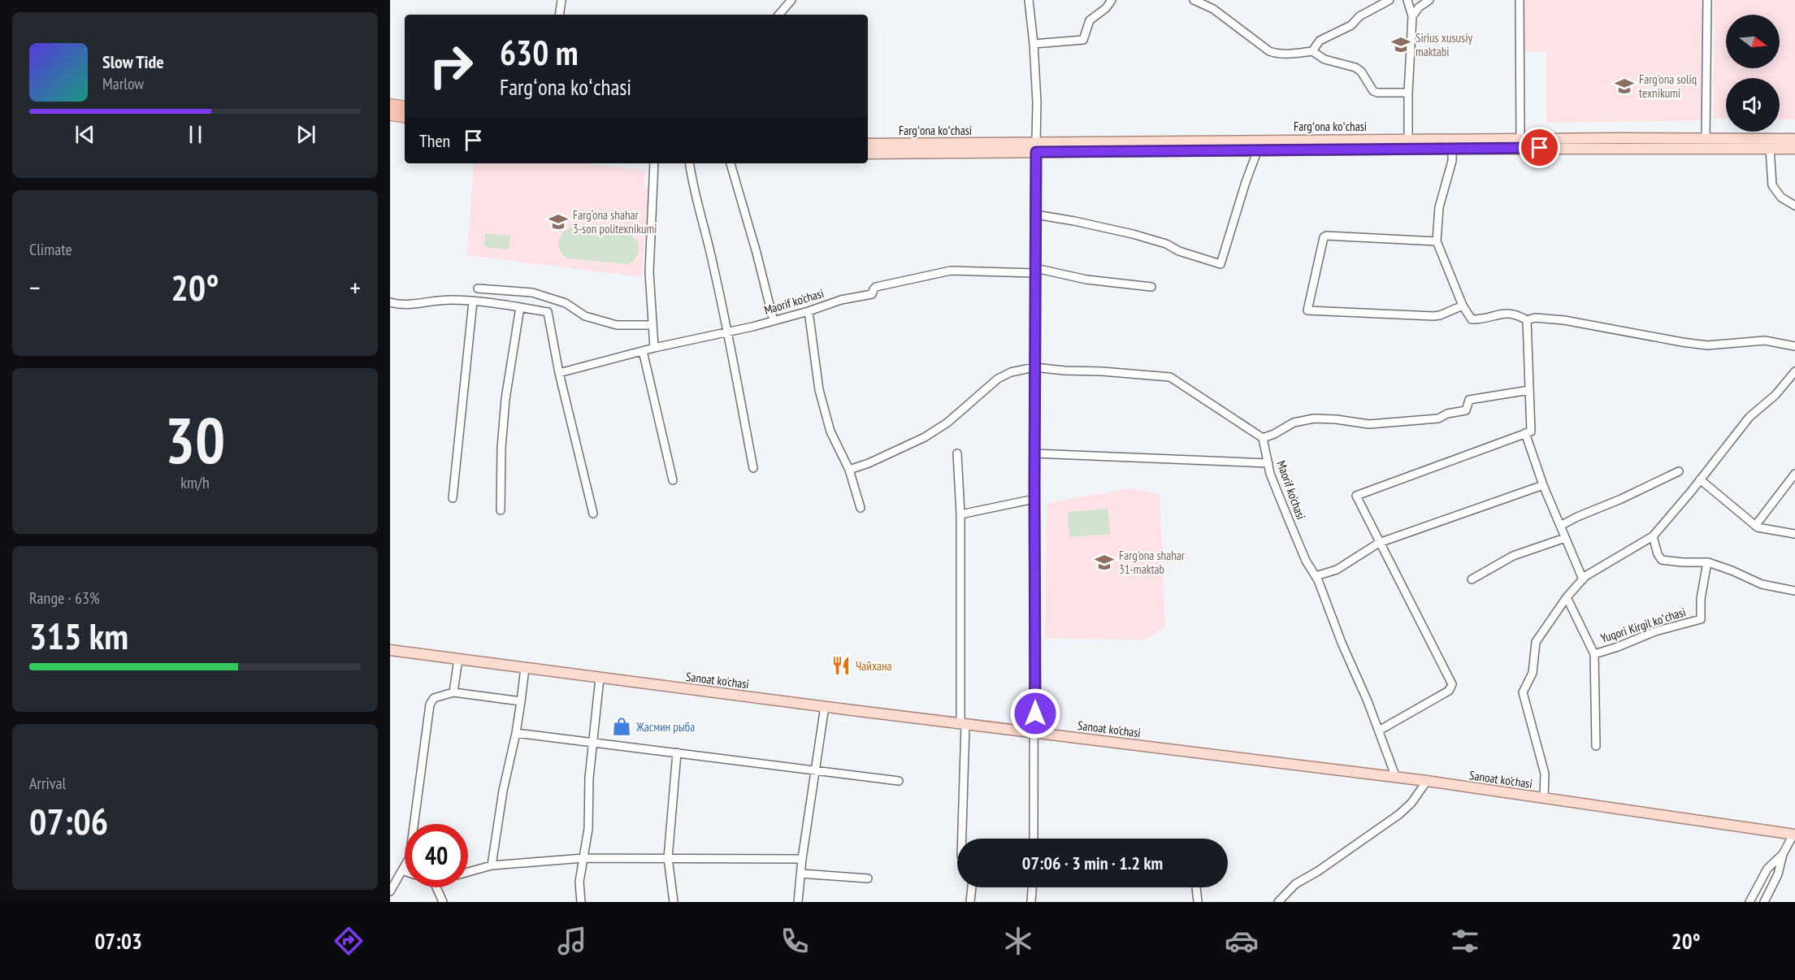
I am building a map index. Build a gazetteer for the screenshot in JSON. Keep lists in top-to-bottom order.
{
  "streets": {
    "main road": ["Fargʻona koʻchasi", "Sanoat ko'chasi"],
    "street": ["Maorif ko'chasi", "Yuqori Kirgil koʻchasi"]
  },
  "crossings": [
    ["Maorif ko'chasi", "Sanoat ko'chasi"]
  ],
  "places": {
    "school or university": [
      "Sirius xususiy maktabi",
      "Farg'ona soliq texnikumi",
      "Farg‘ona shahar 3-son politexnikumi",
      "Farg'ona shahar 31-maktab"
    ],
    "restaurant": ["Чайхана"],
    "shop": ["Жасмин рыба"]
  },
  "north": "right",
  "page": {
    "turn": ["630 m", "Fargʻona koʻchasi"],
    "song": ["Slow Tide", "Marlow"],
    "then": "Then",
    "tile": [
      "Climate",
      ["30", "km/h"],
      ["Range · 63%", "315 km"],
      ["Arrival", "07:06"]
    ],
    "heat": ["−", "20°", "+"],
    "limit": "40",
    "trip": "07:06 · 3 min · 1.2 km",
    "tabs": ["07:03", "20°"]
  }
}
